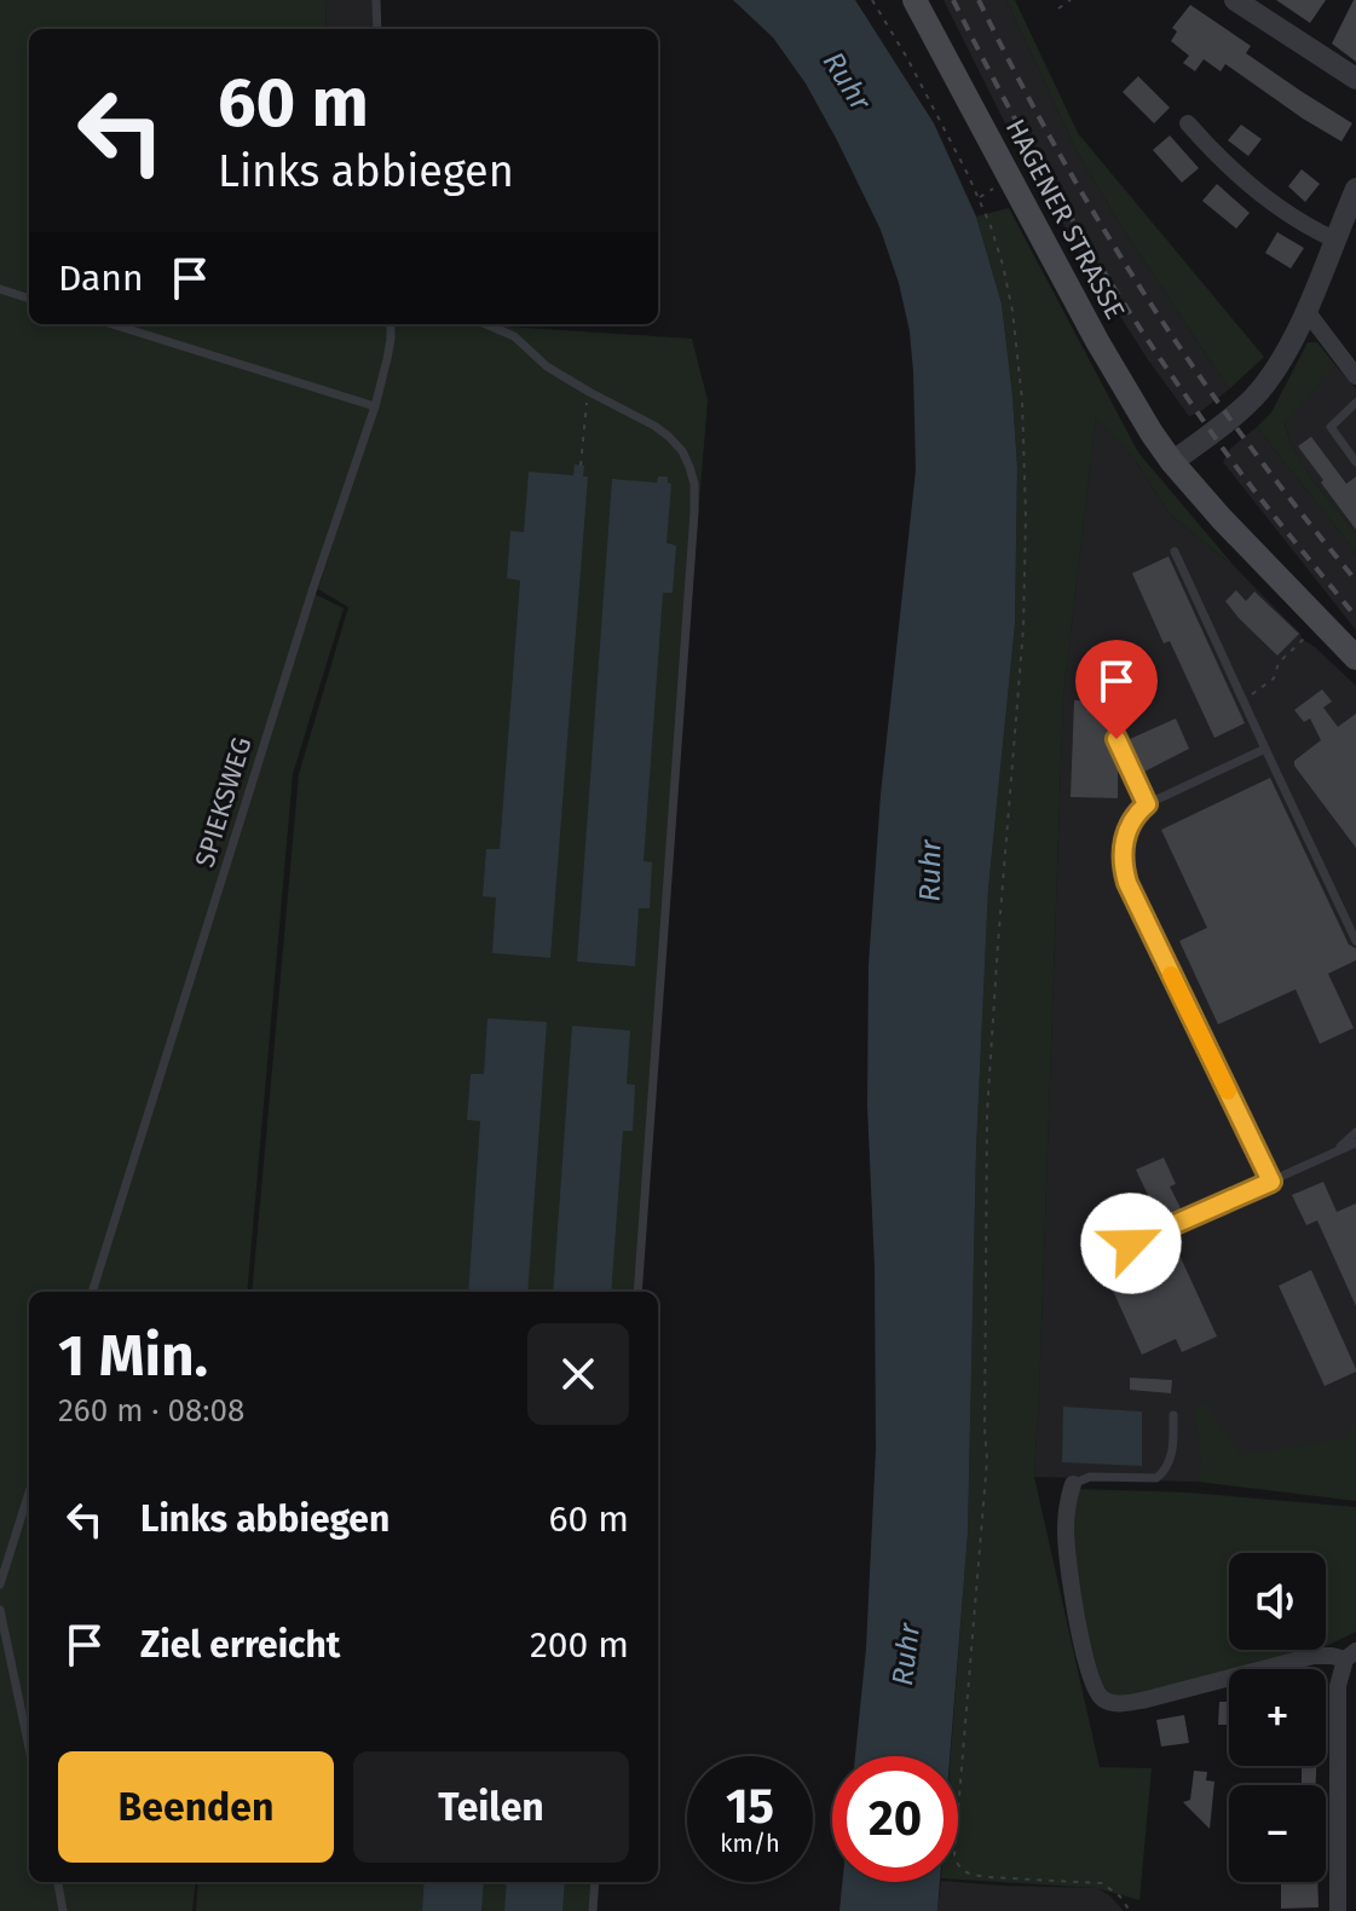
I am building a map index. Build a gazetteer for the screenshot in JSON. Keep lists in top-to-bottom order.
{
  "streets": {
    "main road": ["HAGENER STRASSE"],
    "lane": ["SPIEKSWEG"]
  },
  "water": ["Ruhr"],
  "page": {
    "turn": ["60 m", "Links abbiegen"],
    "then": "Dann",
    "heading": ["1 Min.", "260 m · 08:08"],
    "list": [
      {
        "name": "Links abbiegen",
        "value": "60 m"
      },
      {
        "name": "Ziel erreicht",
        "value": "200 m"
      }
    ],
    "map_buttons": ["+", "−"],
    "buttons": ["Beenden", "Teilen"],
    "speed": "15 km/h",
    "limit": "20"
  }
}
